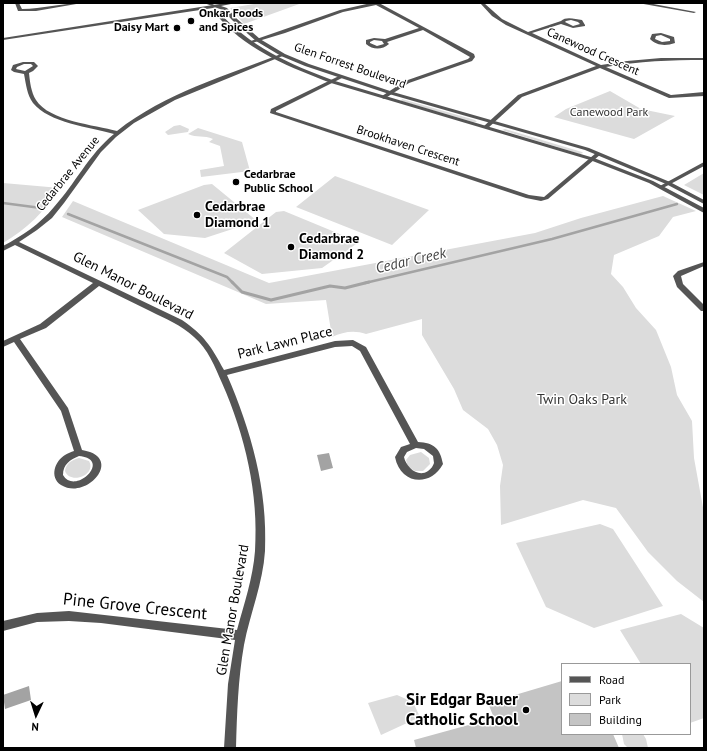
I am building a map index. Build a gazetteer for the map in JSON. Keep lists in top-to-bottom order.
{
  "streets": {
    "street": [
      "Canewood Crescent",
      "Glen Forrest Boulevard",
      "Brookhaven Crescent",
      "Cedarbrae Avenue",
      "Glen Manor Boulevard",
      "Park Lawn Place",
      "Pine Grove Crescent"
    ]
  },
  "crossings": [
    ["Glen Forrest Boulevard", "Brookhaven Crescent"],
    ["Glen Forrest Boulevard", "Cedarbrae Avenue"],
    ["Cedarbrae Avenue", "Glen Manor Boulevard"],
    ["Glen Manor Boulevard", "Park Lawn Place"],
    ["Glen Manor Boulevard", "Pine Grove Crescent"]
  ],
  "water": ["Cedar Creek"],
  "parks": ["Canewood Park", "Twin Oaks Park"],
  "places": [
    "Onkar Foods and Spices",
    "Daisy Mart",
    "Cedarbrae Public School",
    "Cedarbrae Diamond 1",
    "Cedarbrae Diamond 2",
    "Sir Edgar Bauer Catholic School"
  ],
  "legend": ["Road", "Park", "Building"],
  "north": "bottom"
}
